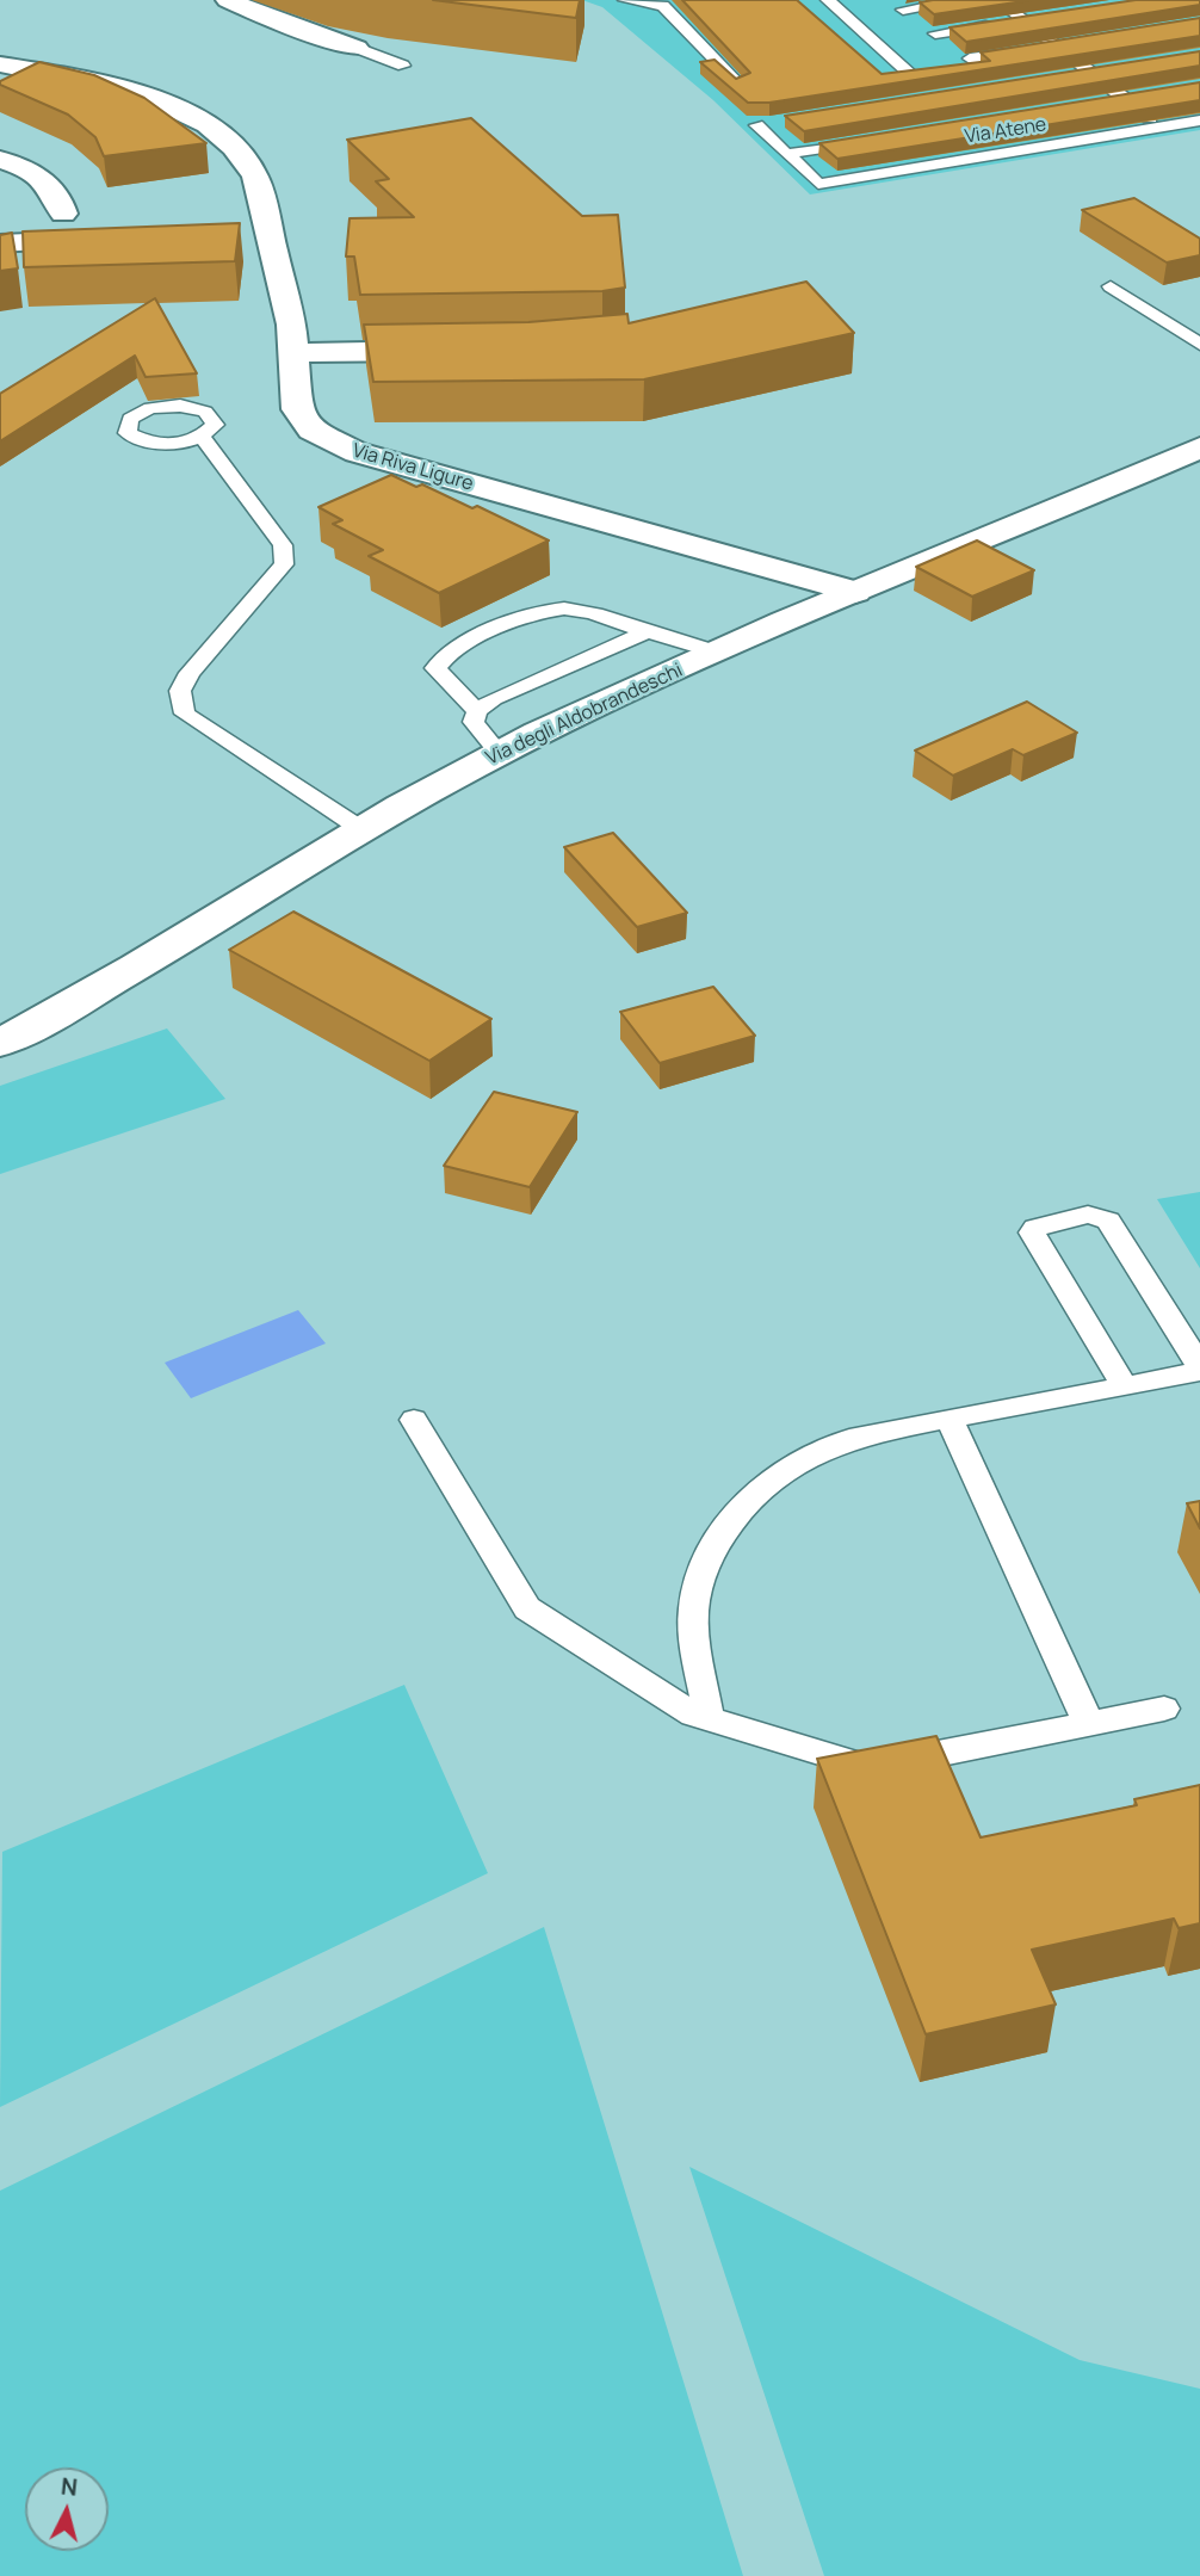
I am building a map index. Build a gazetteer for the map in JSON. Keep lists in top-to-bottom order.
{
  "streets": {
    "street": ["Via Riva Ligure", "Via degli Aldobrandeschi"],
    "lane": ["Via Atene"]
  },
  "crossings": [
    ["Via Riva Ligure", "Via degli Aldobrandeschi"]
  ],
  "north": "top"
}
